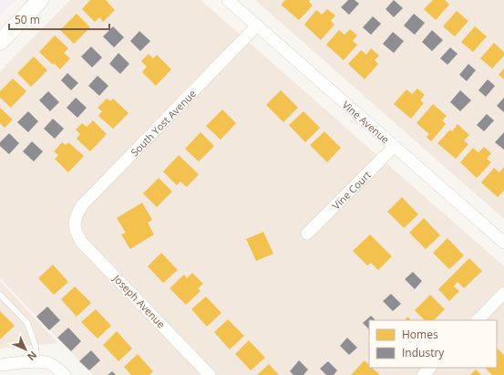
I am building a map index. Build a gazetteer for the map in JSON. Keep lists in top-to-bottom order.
{
  "streets": {
    "street": [
      "Vine Avenue",
      "South Yost Avenue",
      "Vine Court",
      "Joseph Avenue"
    ]
  },
  "crossings": [
    ["Vine Avenue", "South Yost Avenue"],
    ["Vine Avenue", "Vine Court"],
    ["South Yost Avenue", "Joseph Avenue"]
  ],
  "legend": ["Homes", "Industry"],
  "scale_bar": "50 m",
  "north": "bottom right"
}
